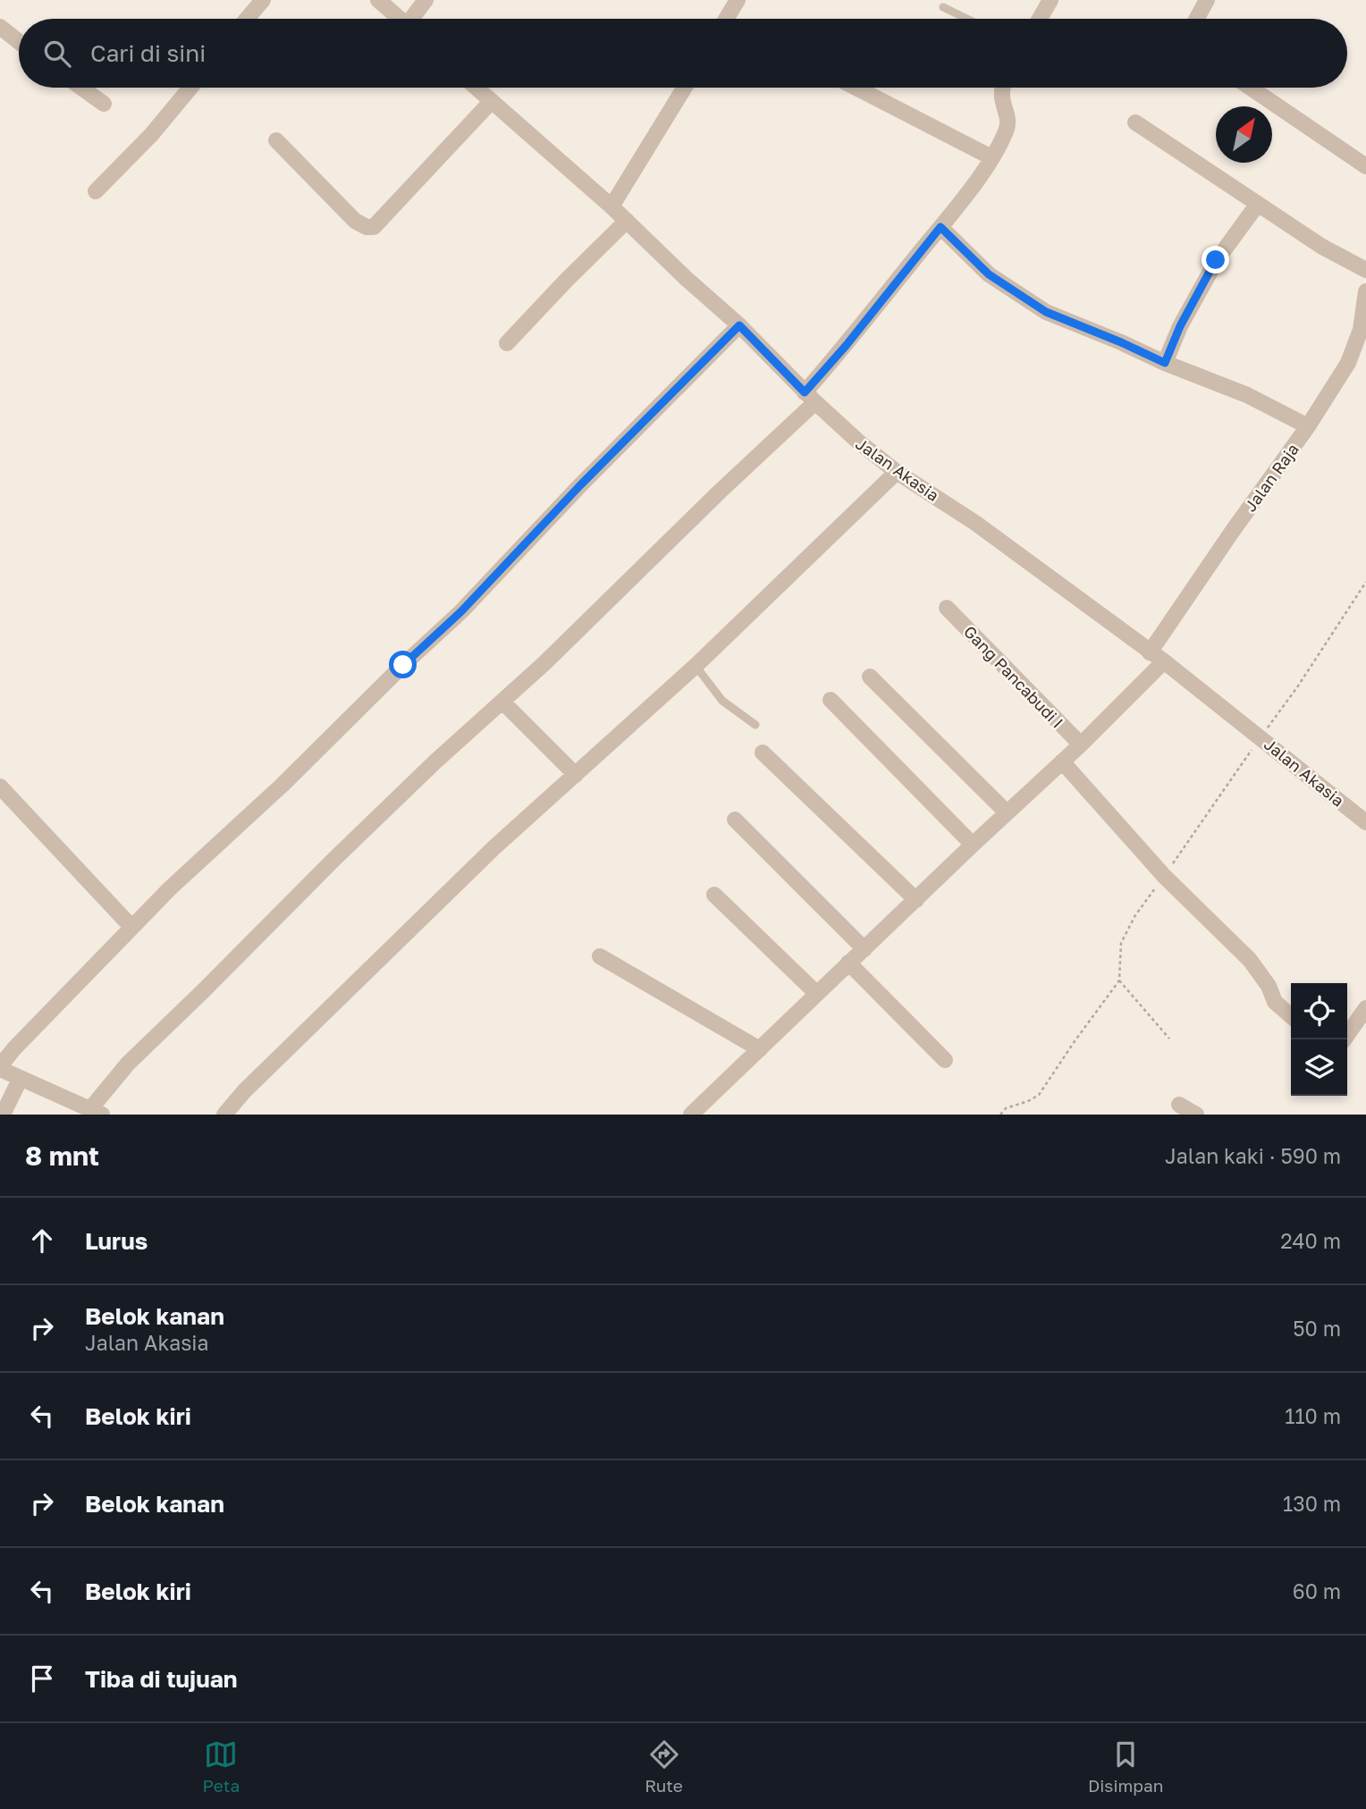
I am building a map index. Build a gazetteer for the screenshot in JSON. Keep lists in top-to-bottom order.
{
  "streets": {
    "street": ["Jalan Akasia", "Jalan Raja", "Gang Pancabudi I"]
  },
  "crossings": [
    ["Jalan Akasia", "Jalan Raja"]
  ],
  "north": "top right",
  "page": {
    "search": "Cari di sini",
    "heading": ["8 mnt", "Jalan kaki · 590 m"],
    "list": [
      ["Lurus", "240 m"],
      ["Belok kanan", "Jalan Akasia", "50 m"],
      ["Belok kiri", "110 m"],
      ["Belok kanan", "130 m"],
      ["Belok kiri", "60 m"],
      "Tiba di tujuan"
    ],
    "nav": ["Peta", "Rute", "Disimpan"]
  }
}
